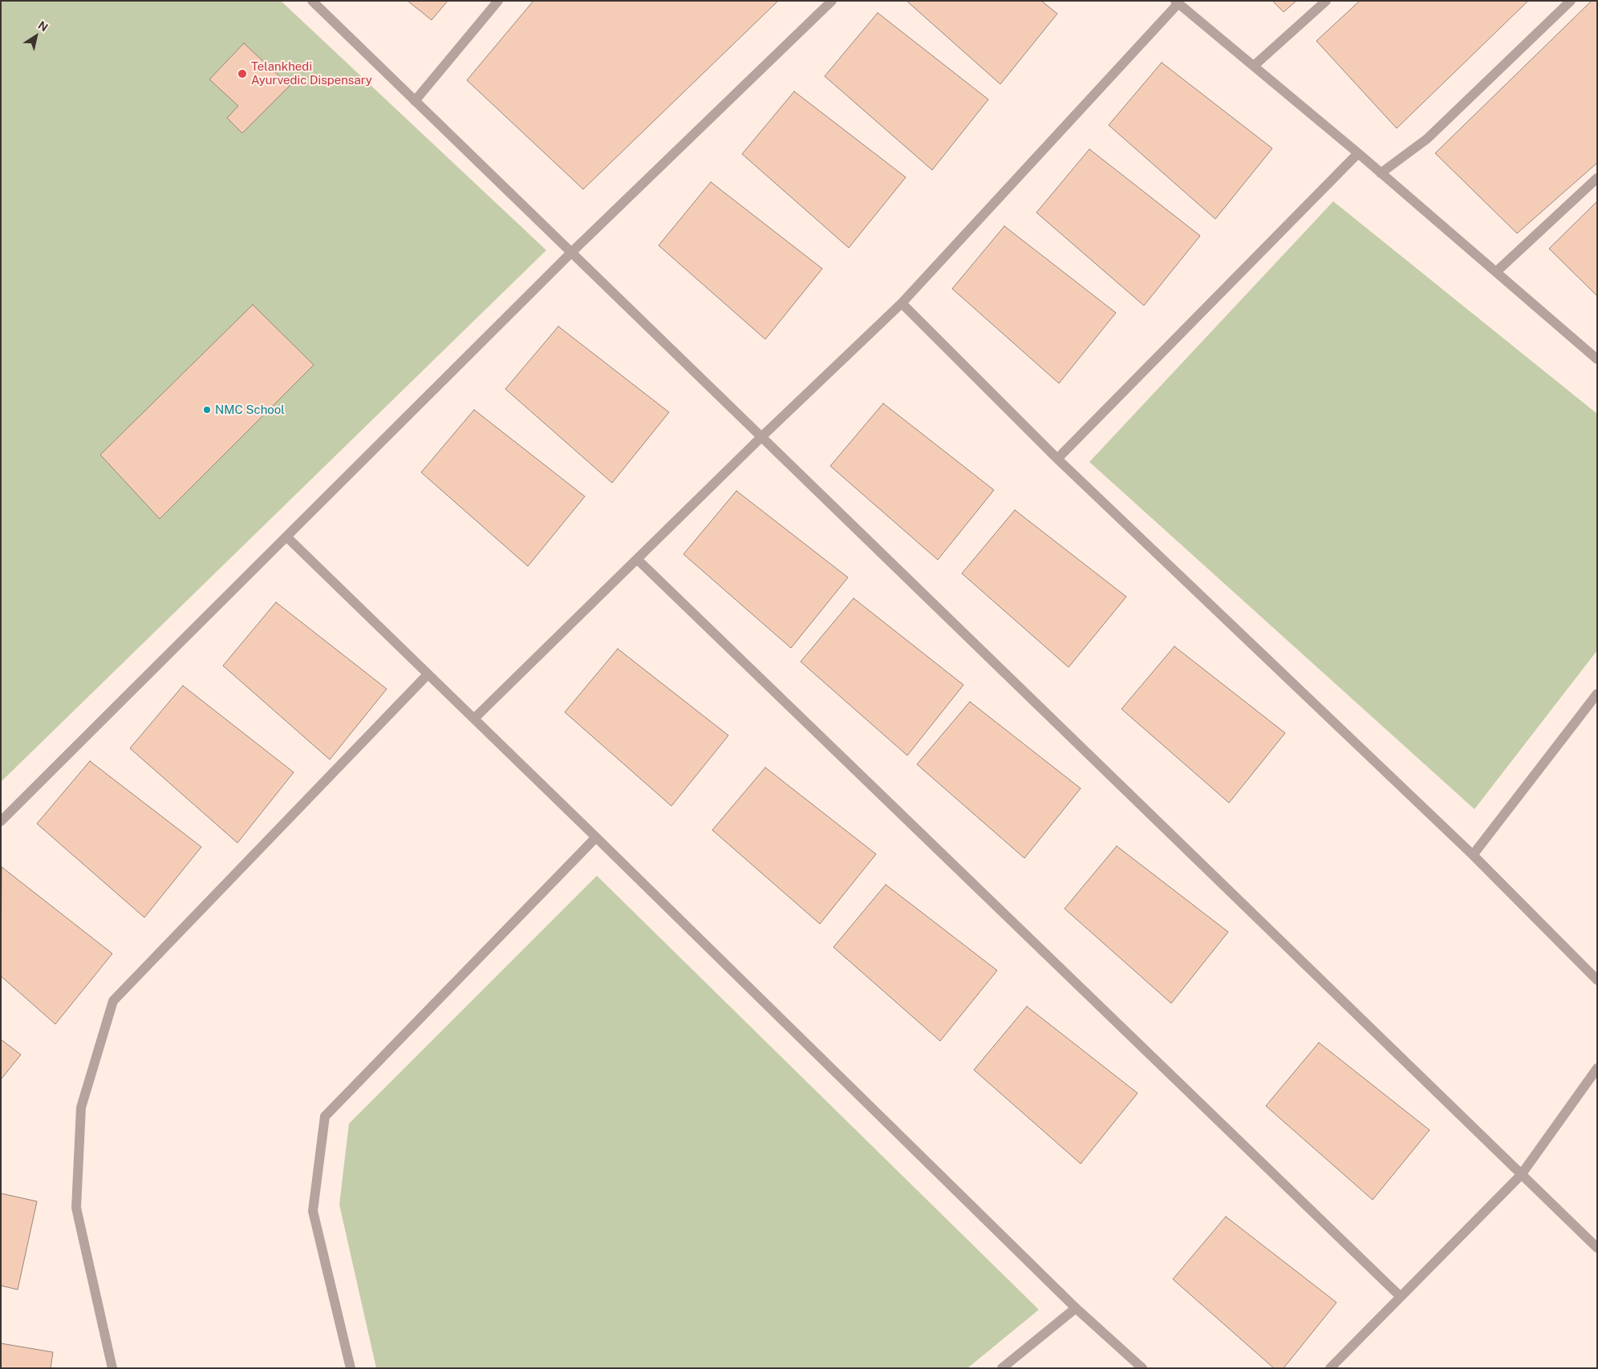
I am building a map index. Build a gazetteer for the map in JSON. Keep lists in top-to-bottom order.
{
  "places": ["Telankhedi Ayurvedic Dispensary", "NMC School"],
  "north": "top right"
}
